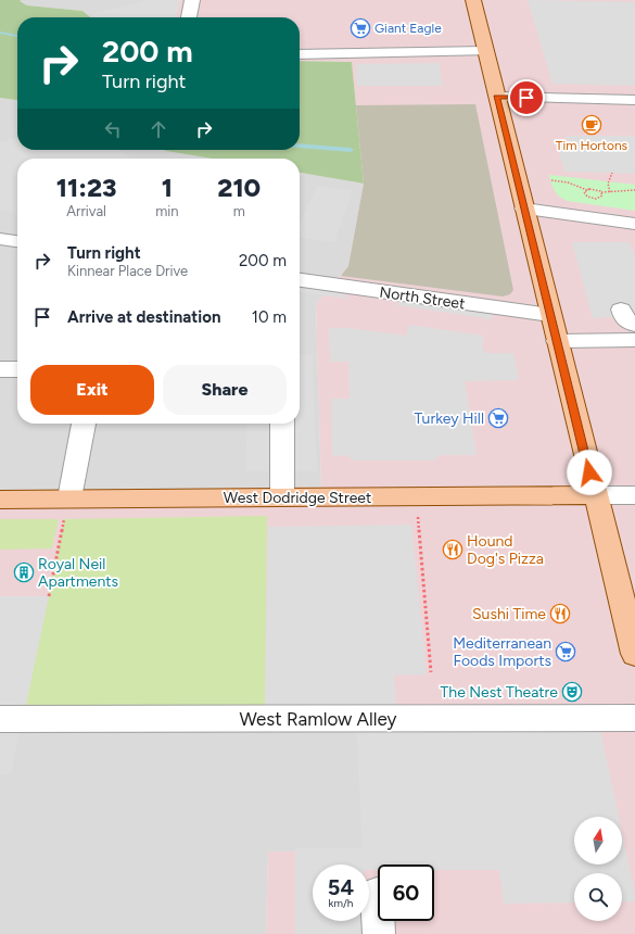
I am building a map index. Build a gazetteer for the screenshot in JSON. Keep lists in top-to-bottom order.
{
  "streets": {
    "main road": ["West Dodridge Street"],
    "street": ["North Street", "West Ramlow Alley"]
  },
  "places": {
    "supermarket": ["Giant Eagle", "Turkey Hill", "Mediterranean Foods Imports"],
    "cafe": ["Tim Hortons"],
    "restaurant": ["Hound Dog's Pizza", "Sushi Time"],
    "building": ["Royal Neil Apartments"],
    "theatre": ["The Nest Theatre"]
  },
  "north": "top",
  "page": {
    "turn": ["200 m", "Turn right"],
    "eta": [
      "11:23",
      "Arrival",
      "1",
      "min",
      "210",
      "m"
    ],
    "list": [
      {
        "name": "Turn right",
        "note": "Kinnear Place Drive",
        "value": "200 m"
      },
      {
        "name": "Arrive at destination",
        "value": "10 m"
      }
    ],
    "buttons": ["Exit", "Share"],
    "speed": "54 km/h",
    "limit": "60"
  }
}
